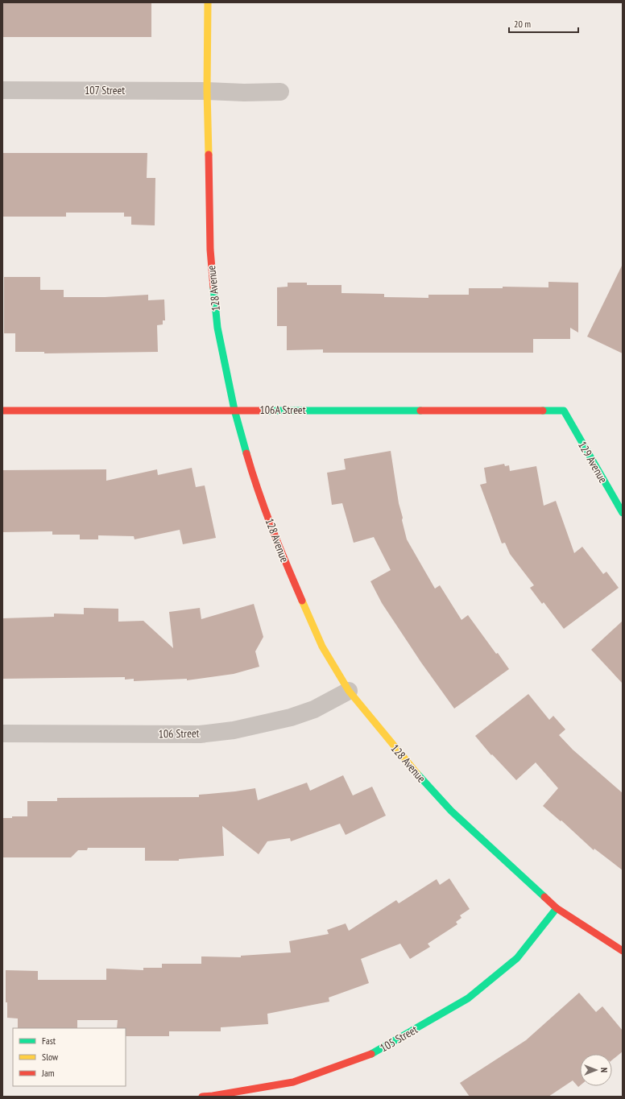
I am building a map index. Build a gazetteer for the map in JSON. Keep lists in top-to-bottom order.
{
  "streets": {
    "street": [
      "107 Street",
      "128 Avenue",
      "106A Street",
      "129 Avenue",
      "106 Street",
      "105 Street"
    ]
  },
  "crossings": [
    ["107 Street", "128 Avenue"],
    ["128 Avenue", "106A Street"],
    ["128 Avenue", "106 Street"],
    ["128 Avenue", "105 Street"],
    ["106A Street", "129 Avenue"]
  ],
  "legend": ["Fast", "Slow", "Jam"],
  "scale_bar": "20 m",
  "north": "right"
}
